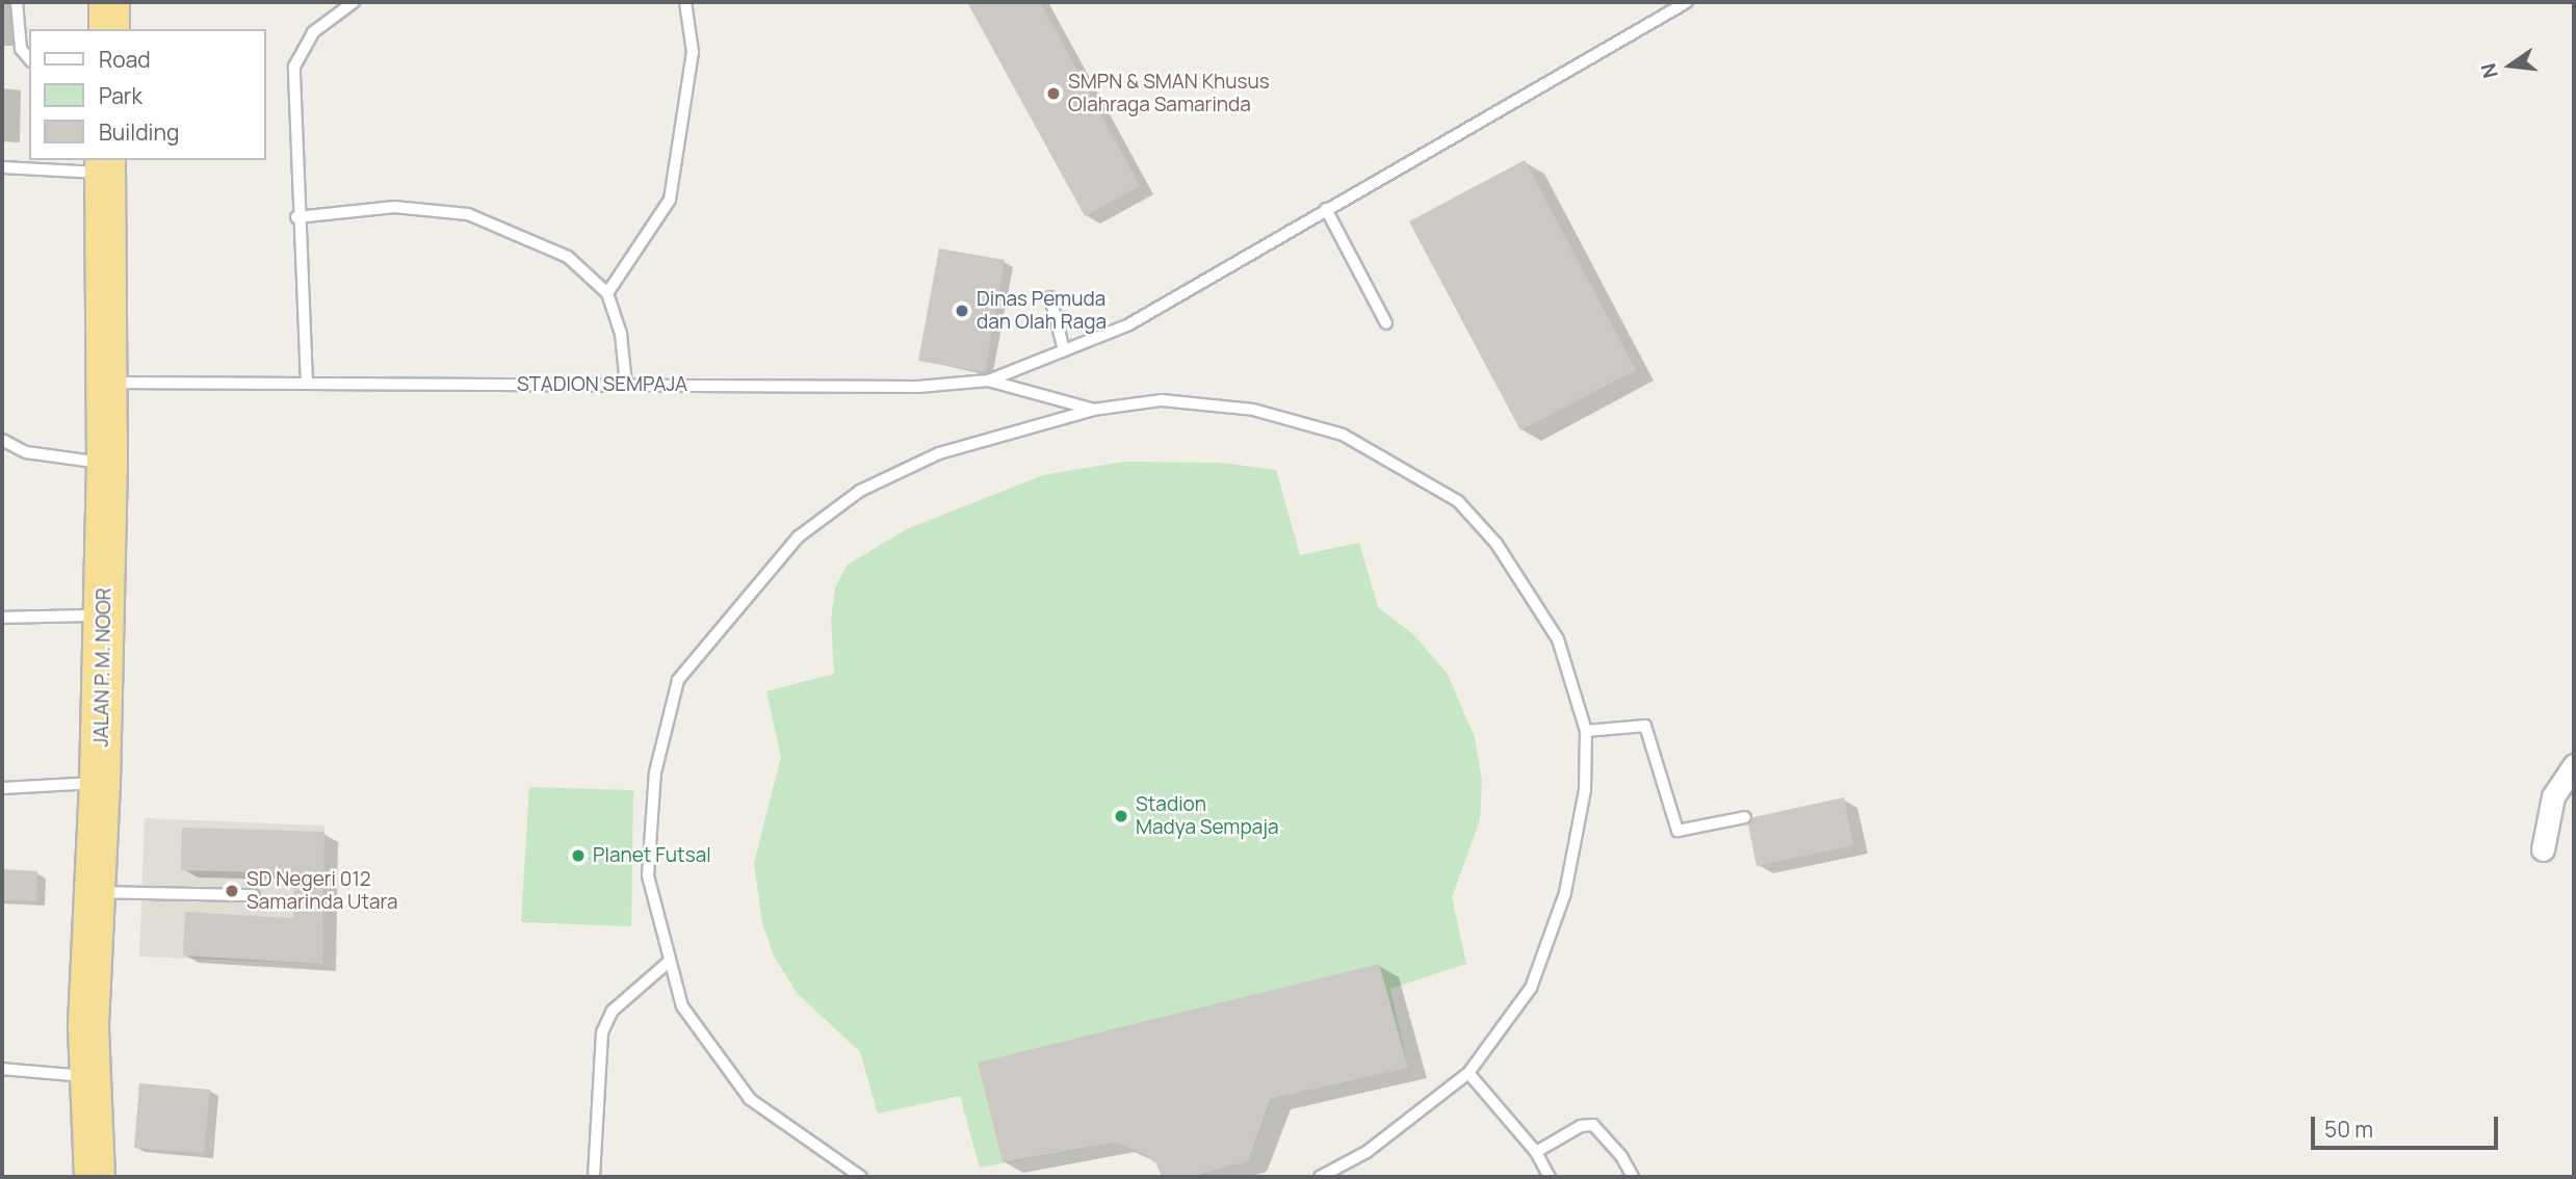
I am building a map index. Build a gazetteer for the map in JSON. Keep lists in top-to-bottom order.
{
  "streets": {
    "highway": ["JALAN P. M. NOOR"],
    "lane": ["STADION SEMPAJA"]
  },
  "crossings": [
    ["STADION SEMPAJA", "JALAN P. M. NOOR"]
  ],
  "places": [
    "SMPN & SMAN Khusus Olahraga Samarinda",
    "Dinas Pemuda dan Olah Raga",
    "Stadion Madya Sempaja",
    "Planet Futsal",
    "SD Negeri 012 Samarinda Utara"
  ],
  "legend": ["Road", "Park", "Building"],
  "scale_bar": "50 m",
  "north": "left"
}
